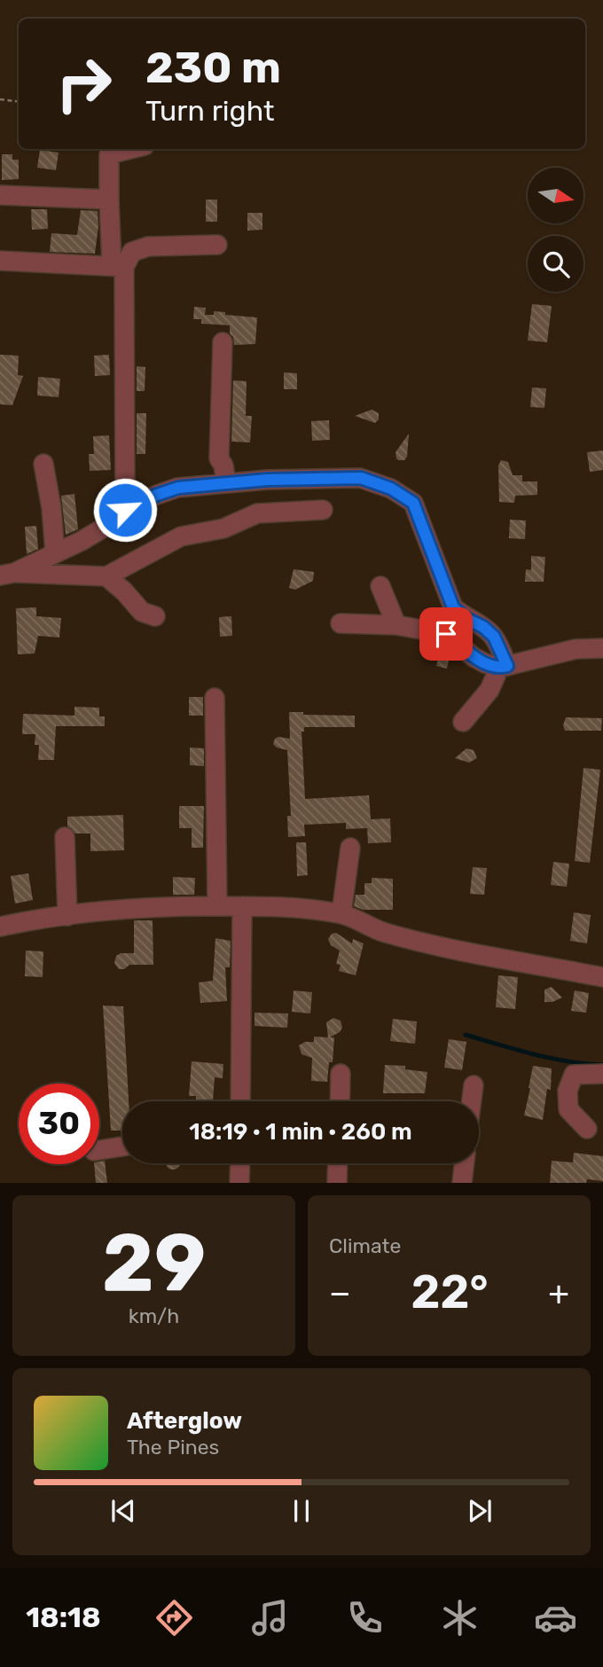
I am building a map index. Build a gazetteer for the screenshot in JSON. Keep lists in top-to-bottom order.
{
  "north": "right",
  "page": {
    "turn": ["230 m", "Turn right"],
    "limit": "30",
    "trip": "18:19 · 1 min · 260 m",
    "tile": [
      ["29", "km/h"],
      "Climate"
    ],
    "heat": ["−", "22°", "+"],
    "song": ["Afterglow", "The Pines"],
    "tabs": "18:18"
  }
}
